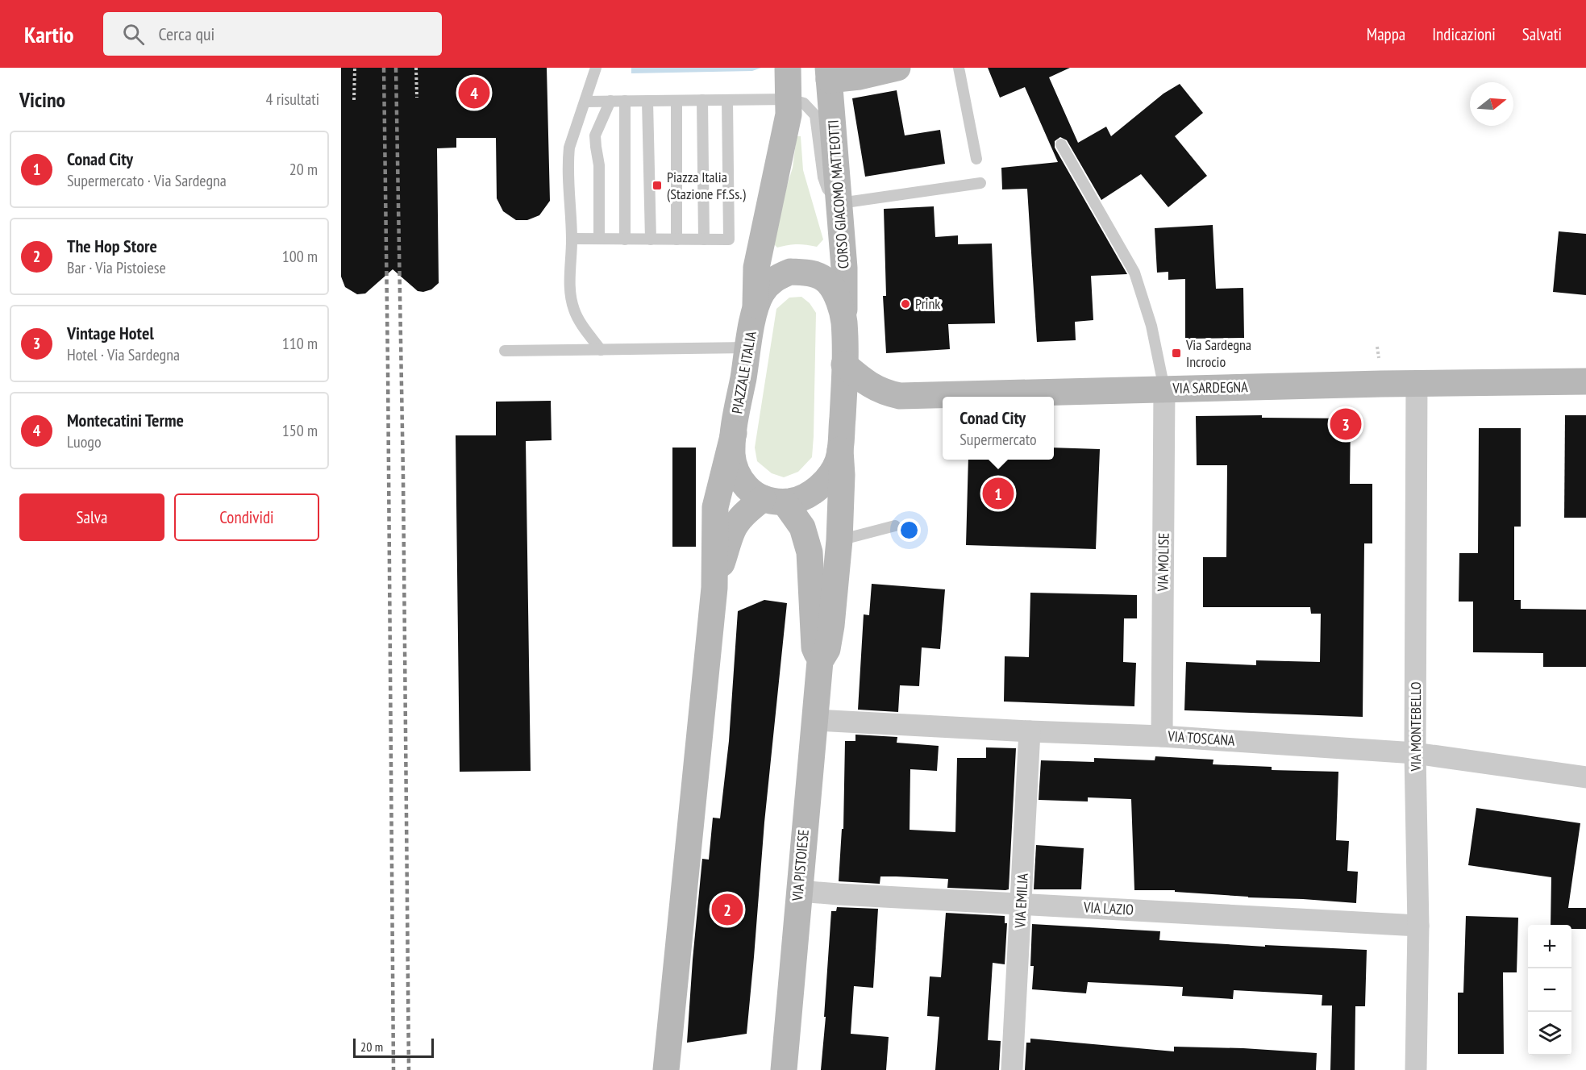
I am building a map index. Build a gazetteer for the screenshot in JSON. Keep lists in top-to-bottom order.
{
  "streets": {
    "main road": [
      "CORSO GIACOMO MATTEOTTI",
      "PIAZZALE ITALIA",
      "VIA SARDEGNA",
      "VIA PISTOIESE"
    ],
    "street": [
      "VIA MOLISE",
      "VIA MONTEBELLO",
      "VIA TOSCANA",
      "VIA EMILIA",
      "VIA LAZIO"
    ]
  },
  "crossings": [
    ["CORSO GIACOMO MATTEOTTI", "PIAZZALE ITALIA"],
    ["PIAZZALE ITALIA", "VIA SARDEGNA"],
    ["PIAZZALE ITALIA", "VIA PISTOIESE"],
    ["VIA SARDEGNA", "VIA MOLISE"],
    ["VIA SARDEGNA", "VIA MONTEBELLO"],
    ["VIA MOLISE", "VIA TOSCANA"],
    ["VIA MONTEBELLO", "VIA TOSCANA"],
    ["VIA MONTEBELLO", "VIA LAZIO"],
    ["VIA TOSCANA", "VIA PISTOIESE"],
    ["VIA TOSCANA", "VIA EMILIA"],
    ["VIA PISTOIESE", "VIA LAZIO"],
    ["VIA EMILIA", "VIA LAZIO"]
  ],
  "places": {
    "transit": ["Piazza Italia (Stazione Ff.Ss.)", "Via Sardegna Incrocio"],
    "other": ["Prink"]
  },
  "scale_bar": "20 m",
  "north": "right",
  "page": {
    "header": "Kartio",
    "search": "Cerca qui",
    "nav": ["Mappa", "Indicazioni", "Salvati"],
    "heading": ["Vicino", "4 risultati"],
    "pins": [
      "4",
      "3",
      "1",
      "2"
    ],
    "list": [
      {
        "mark": "1",
        "name": "Conad City",
        "note": "Supermercato · Via Sardegna",
        "value": "20 m"
      },
      {
        "mark": "2",
        "name": "The Hop Store",
        "note": "Bar · Via Pistoiese",
        "value": "100 m"
      },
      {
        "mark": "3",
        "name": "Vintage Hotel",
        "note": "Hotel · Via Sardegna",
        "value": "110 m"
      },
      {
        "mark": "4",
        "name": "Montecatini Terme",
        "note": "Luogo",
        "value": "150 m"
      }
    ],
    "popup": ["Conad City", "Supermercato"],
    "buttons": ["Salva", "Condividi"],
    "map_buttons": ["+", "−"],
    "scale": "20 m"
  }
}
